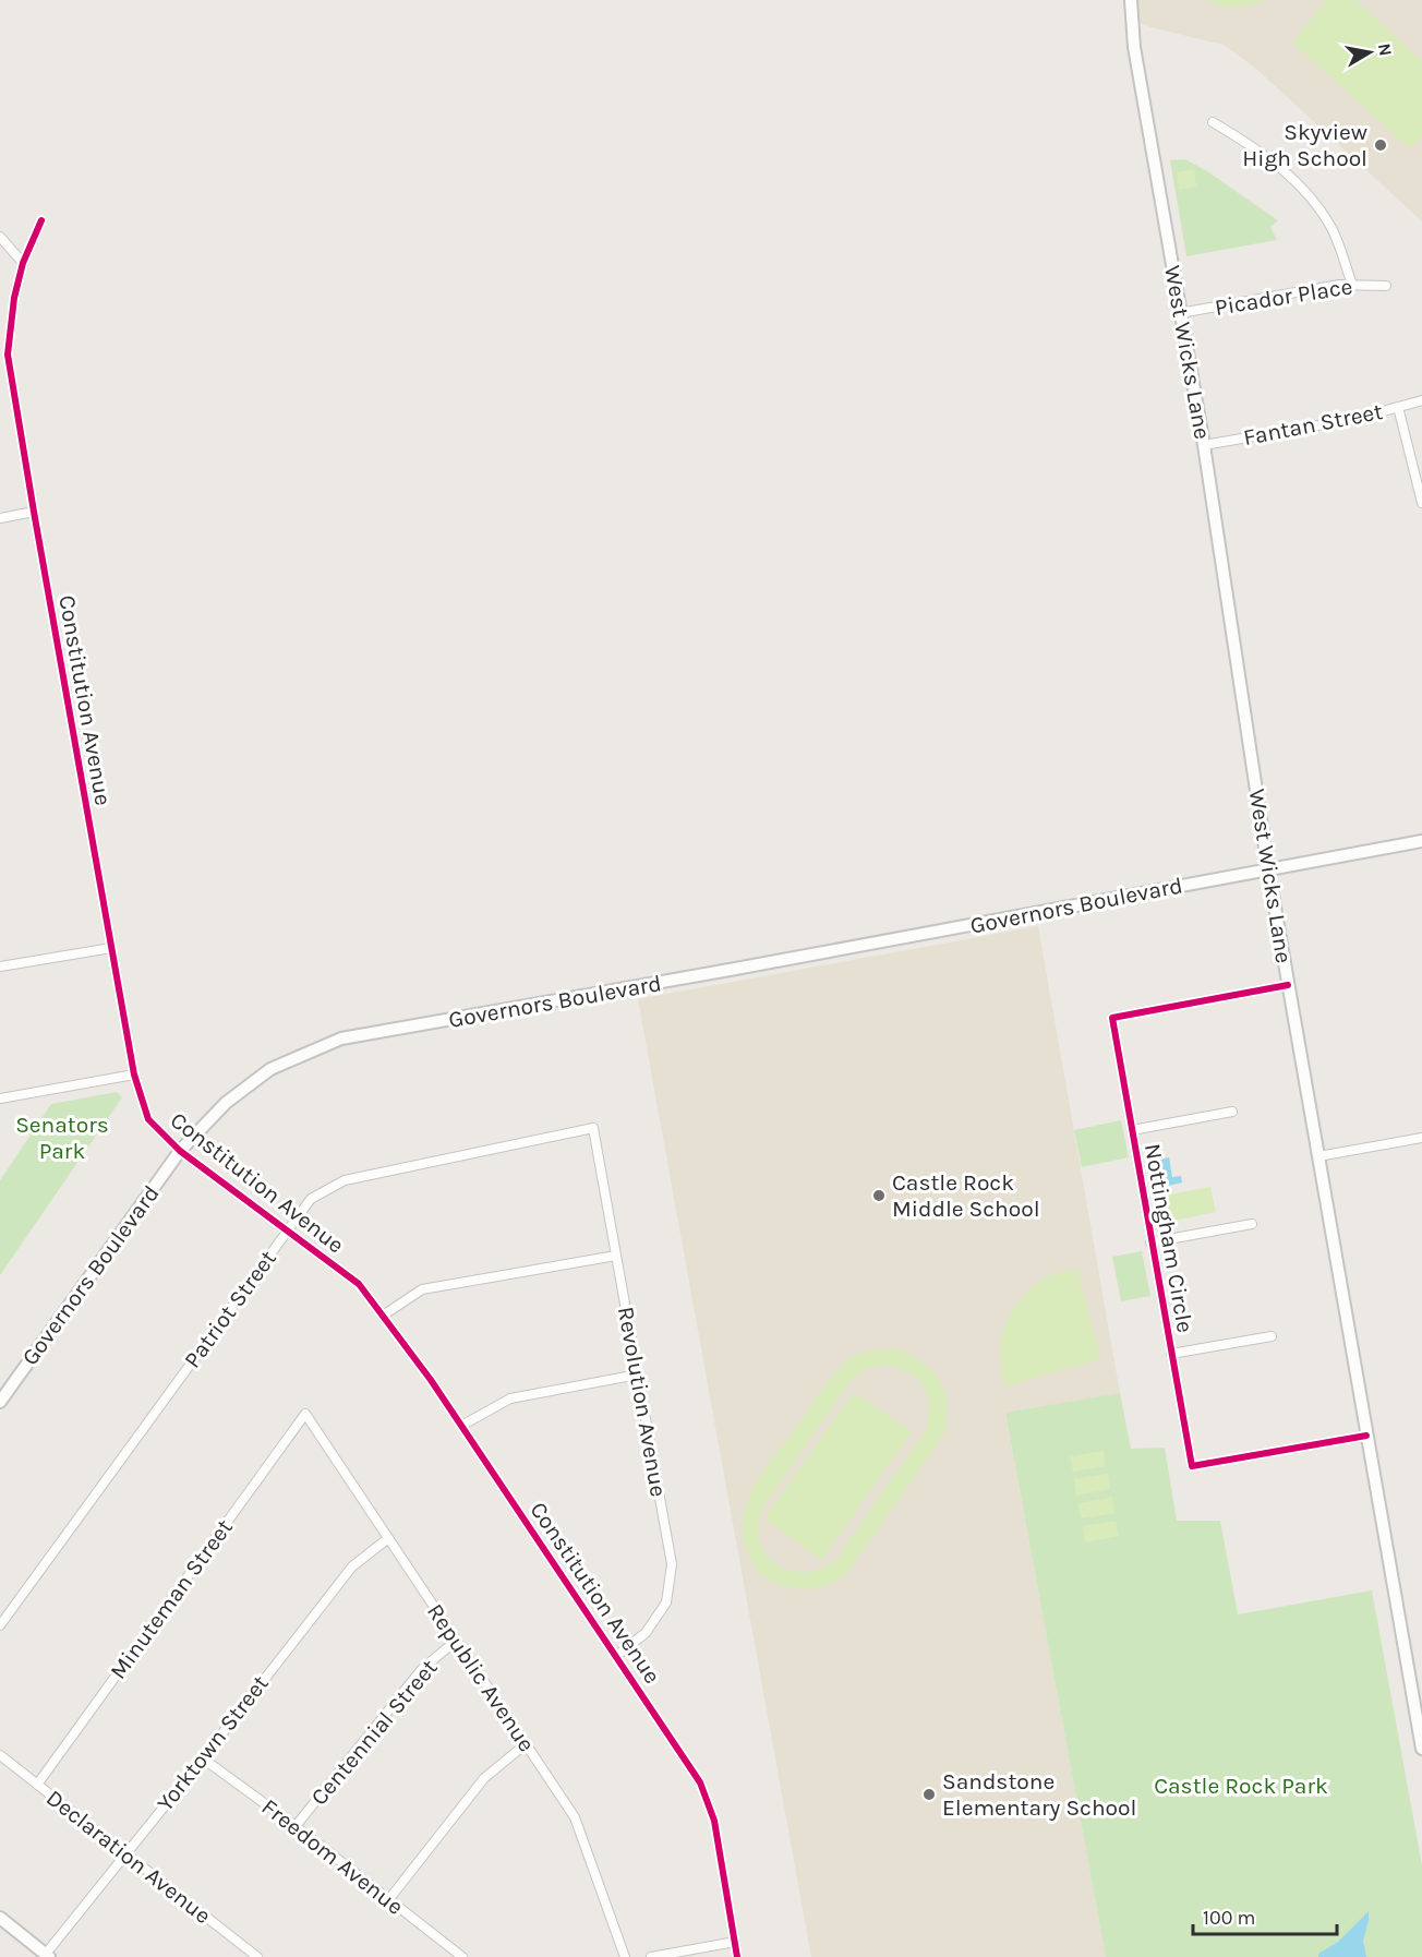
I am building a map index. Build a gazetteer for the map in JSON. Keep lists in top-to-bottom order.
{
  "streets": {
    "main road": ["West Wicks Lane", "Governors Boulevard"],
    "street": [
      "Picador Place",
      "Fantan Street",
      "Constitution Avenue",
      "Nottingham Circle",
      "Patriot Street",
      "Revolution Avenue",
      "Minuteman Street",
      "Republic Avenue",
      "Centennial Street",
      "Yorktown Street",
      "Declaration Avenue",
      "Freedom Avenue"
    ]
  },
  "crossings": [
    ["Picador Place", "West Wicks Lane"],
    ["West Wicks Lane", "Fantan Street"],
    ["West Wicks Lane", "Governors Boulevard"],
    ["West Wicks Lane", "Nottingham Circle"],
    ["Constitution Avenue", "Governors Boulevard"],
    ["Constitution Avenue", "Patriot Street"],
    ["Constitution Avenue", "Revolution Avenue"],
    ["Patriot Street", "Revolution Avenue"],
    ["Minuteman Street", "Republic Avenue"],
    ["Minuteman Street", "Declaration Avenue"],
    ["Republic Avenue", "Centennial Street"],
    ["Republic Avenue", "Yorktown Street"],
    ["Centennial Street", "Freedom Avenue"],
    ["Yorktown Street", "Declaration Avenue"],
    ["Yorktown Street", "Freedom Avenue"]
  ],
  "parks": ["Senators Park", "Castle Rock Park"],
  "places": ["Skyview High School", "Castle Rock Middle School", "Sandstone Elementary School"],
  "scale_bar": "100 m",
  "north": "right"
}
